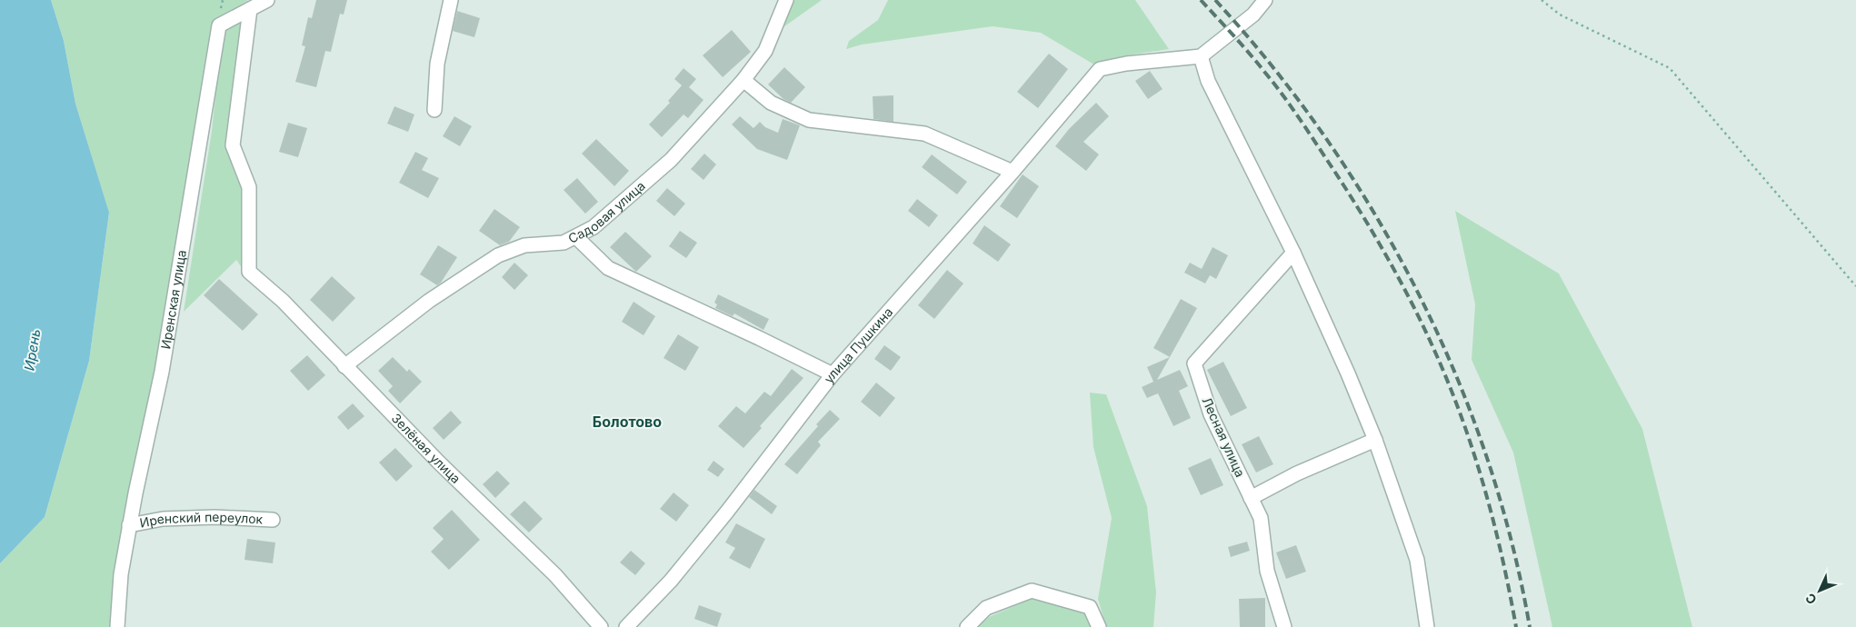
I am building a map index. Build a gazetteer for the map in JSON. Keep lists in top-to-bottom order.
{
  "streets": {
    "street": [
      "Садовая улица",
      "Иренская улица",
      "улица Пушкина",
      "Лесная улица",
      "Зелёная улица",
      "Иренский переулок"
    ]
  },
  "crossings": [
    ["Садовая улица", "Зелёная улица"],
    ["Иренская улица", "Зелёная улица"],
    ["Иренская улица", "Иренский переулок"]
  ],
  "districts": ["Болотово"],
  "water": ["Ирень"],
  "north": "bottom left"
}
